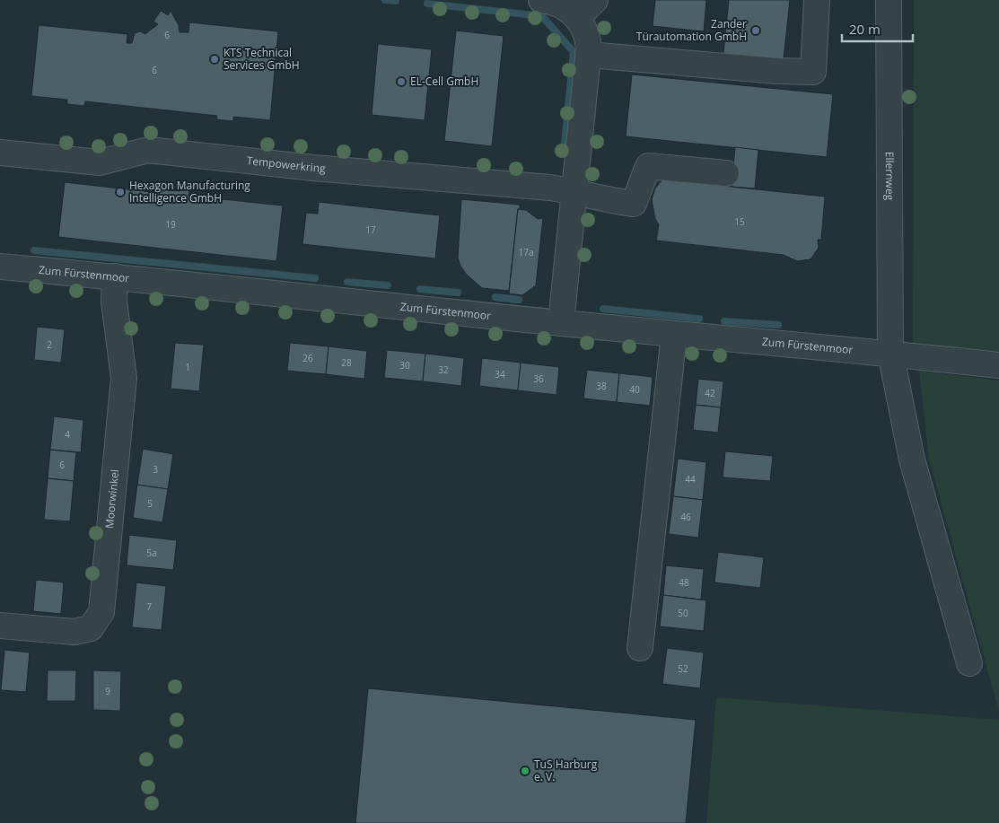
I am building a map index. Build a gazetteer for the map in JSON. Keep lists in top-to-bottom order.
{
  "streets": {
    "street": [
      "Tempowerkring",
      "Ellernweg",
      "Zum Fürstenmoor",
      "Moorwinkel"
    ]
  },
  "crossings": [
    ["Ellernweg", "Zum Fürstenmoor"],
    ["Zum Fürstenmoor", "Moorwinkel"]
  ],
  "places": [
    "Zander Türautomation GmbH",
    "KTS Technical Services GmbH",
    "EL-Cell GmbH",
    "Hexagon Manufacturing Intelligence GmbH",
    "TuS Harburg e. V."
  ],
  "house_numbers": [
    "6",
    "6",
    "15",
    "19",
    "17",
    "17a",
    "2",
    "26",
    "28",
    "30",
    "1",
    "32",
    "34",
    "36",
    "38",
    "40",
    "42",
    "4",
    "6",
    "3",
    "44",
    "5",
    "46",
    "5a",
    "48",
    "7",
    "50",
    "52",
    "9"
  ],
  "scale_bar": "20 m"
}
